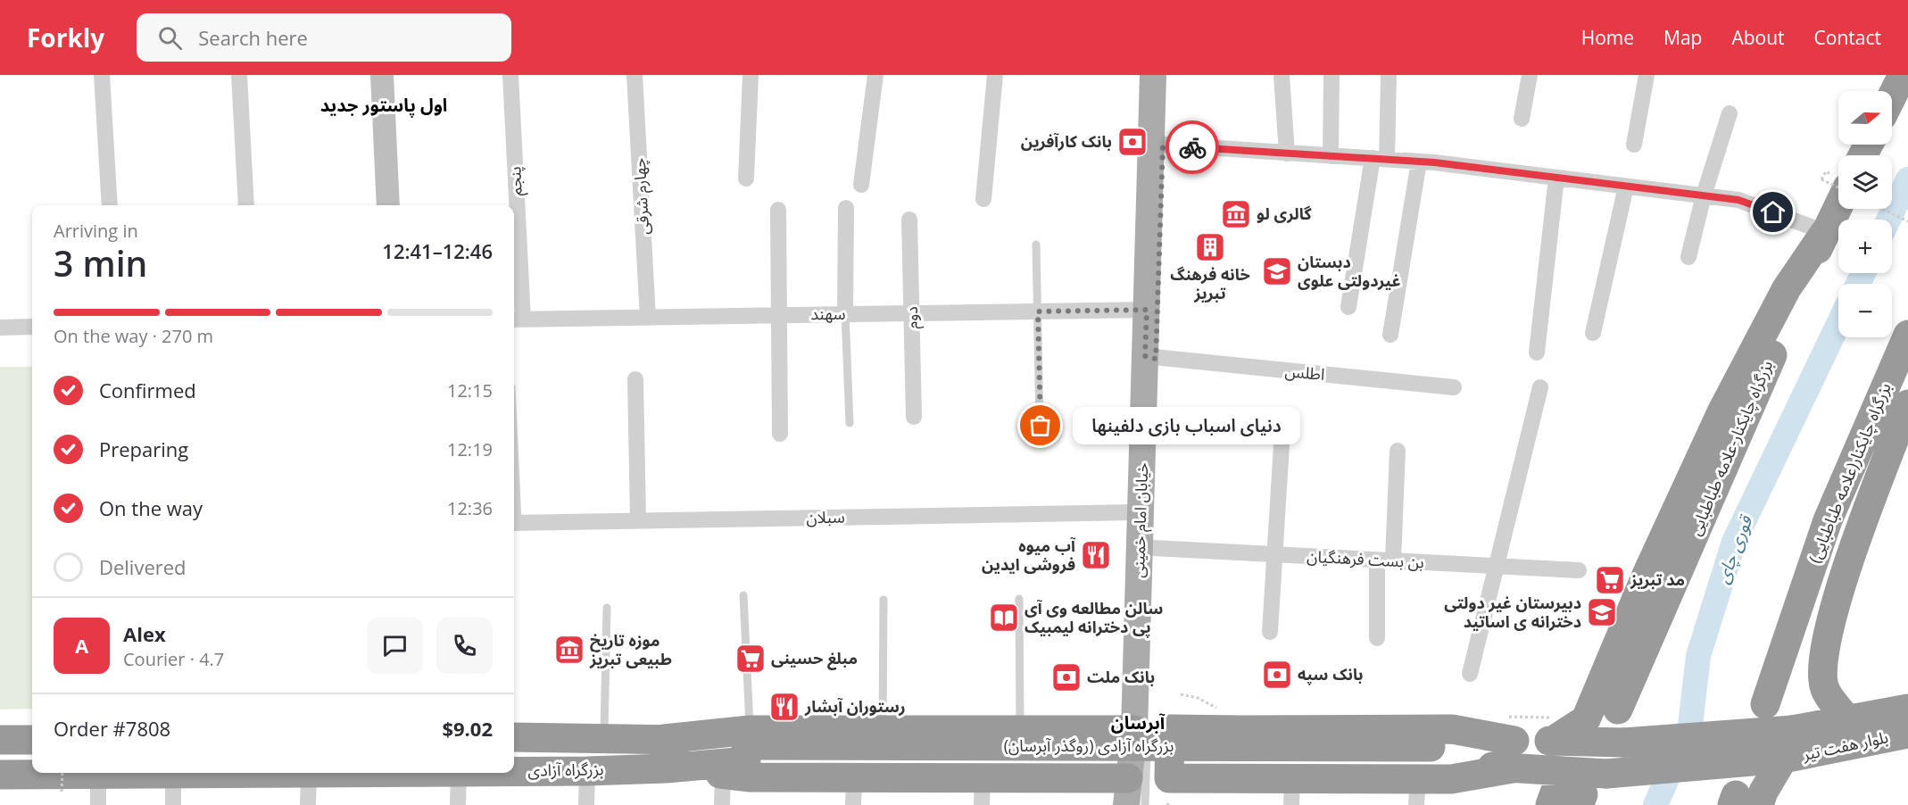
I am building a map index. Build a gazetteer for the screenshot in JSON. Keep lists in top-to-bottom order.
{
  "streets": {
    "highway": [
      "بزرگراه چایکنار-علامه طباطبایی",
      "بزرگراه چایکنار(علامه طباطبایی)",
      "بزرگراه آزادی (روگذر آبرسان)",
      "بلوار هفت تیر",
      "بزرگراه آزادی"
    ],
    "main road": ["خیابان امام خمینی"],
    "street": [
      "پنجم",
      "چهارم شرقی",
      "سهند",
      "دوم",
      "اطلس",
      "سبلان",
      "بن بست فرهنگیان"
    ]
  },
  "crossings": [
    ["پنجم", "سهند"],
    ["چهارم شرقی", "سهند"],
    ["سهند", "دوم"],
    ["سهند", "خیابان امام خمینی"],
    ["اطلس", "خیابان امام خمینی"],
    ["سبلان", "خیابان امام خمینی"],
    ["خیابان امام خمینی", "بن بست فرهنگیان"],
    ["بزرگراه آزادی (روگذر آبرسان)", "بزرگراه آزادی"]
  ],
  "districts": ["اول پاستور جدید", "آبرسان"],
  "water": ["قوری چای"],
  "places": {
    "bank": ["بانک کارآفرین", "بانک سپه", "بانک ملت"],
    "museum": ["گالری لو", "موزه تاریخ طبیعی تبریز"],
    "building": ["خانه فرهنگ تبریز"],
    "school or university": ["دبستان غیردولتی علوی", "دبیرستان غیر دولتی دخترانه ی اساتید"],
    "other": ["دنیای اسباب بازی دلفینها"],
    "restaurant": ["آب میوه فروشی ایدین", "رستوران آبشار"],
    "supermarket": ["مد تبریز", "مبلغ حسینی"],
    "library": ["سالن مطالعه وی آی پی دخترانه لیمبیک"]
  },
  "north": "right",
  "page": {
    "header": "Forkly",
    "search": "Search here",
    "nav": [
      "Home",
      "Map",
      "About",
      "Contact"
    ],
    "map_buttons": ["+", "−"],
    "heading": ["3 min", "Arriving in", "12:41–12:46"],
    "panel": [
      "Alex",
      "Courier · 4.7",
      "Order #7808",
      "$9.02"
    ],
    "bar": "On the way · 270 m",
    "list": [
      ["Confirmed", "12:15"],
      ["Preparing", "12:19"],
      ["On the way", "12:36"],
      "Delivered"
    ],
    "bubble": "دنیای اسباب بازی دلفینها",
    "round": "A"
  }
}
